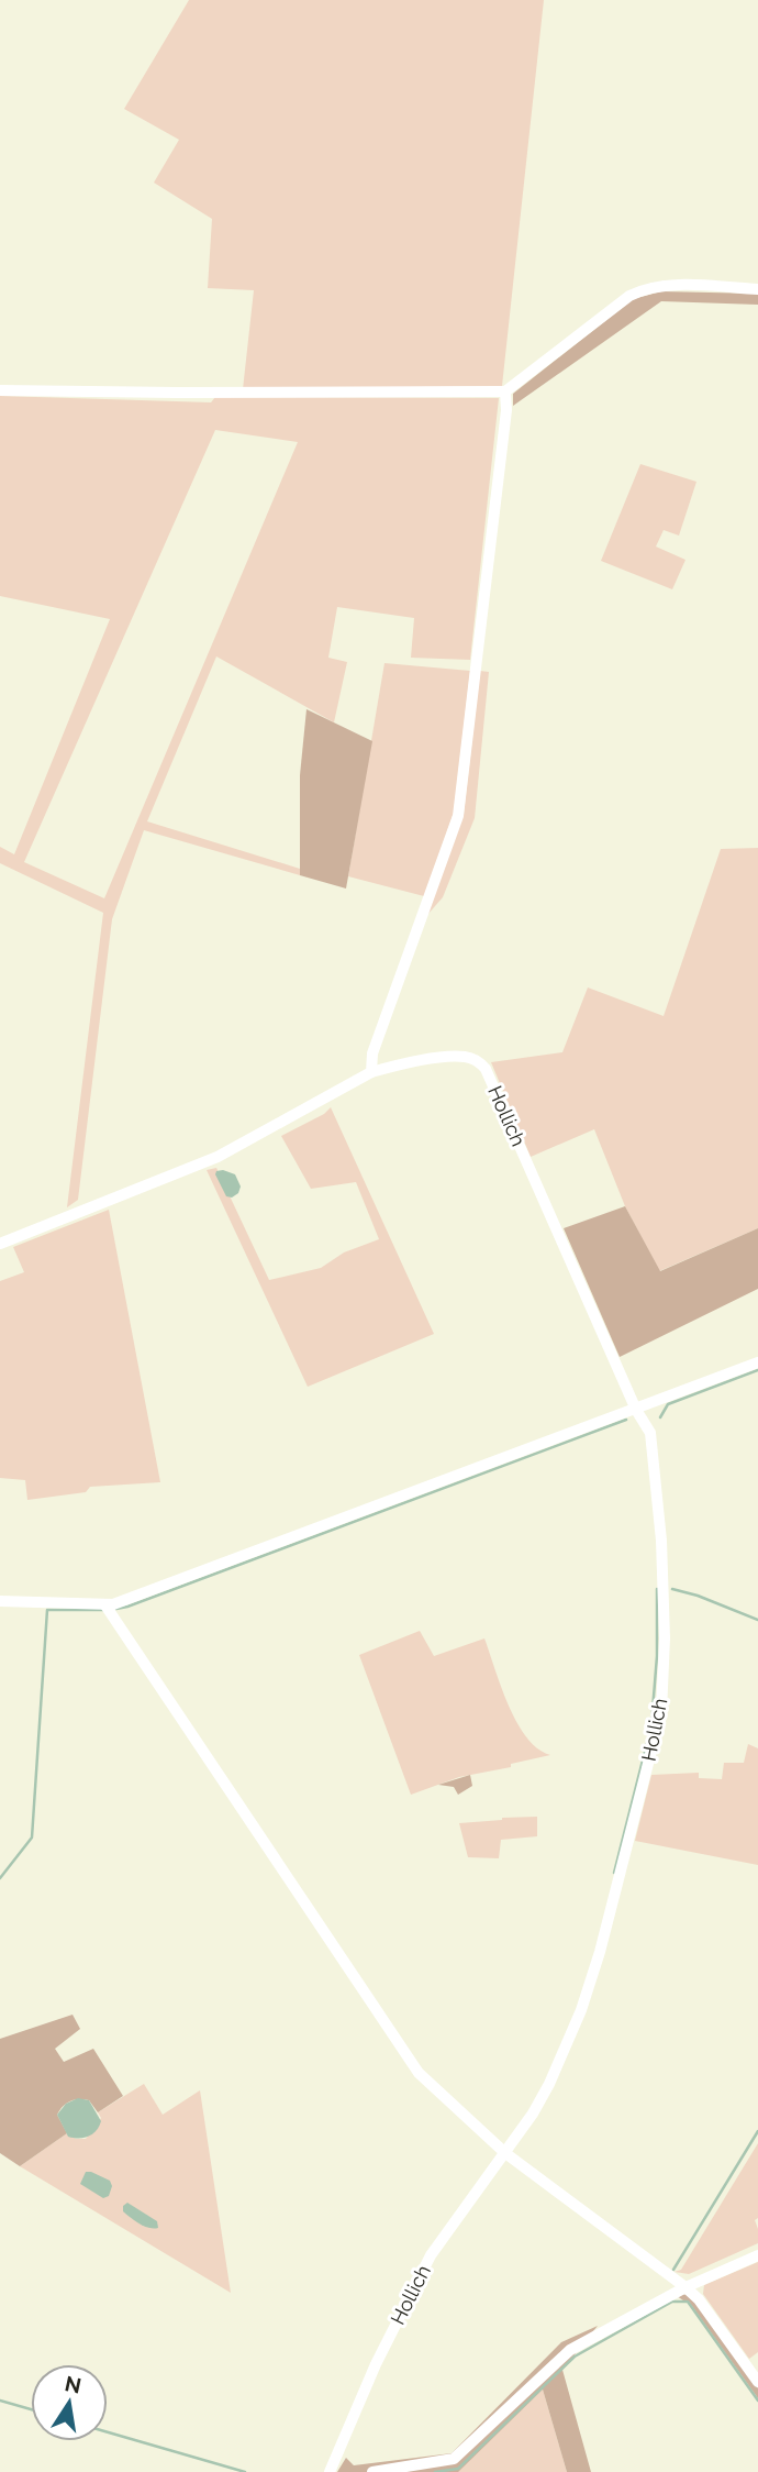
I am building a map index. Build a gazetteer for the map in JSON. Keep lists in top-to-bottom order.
{
  "streets": {
    "street": ["Hollich"]
  },
  "north": "top"
}
